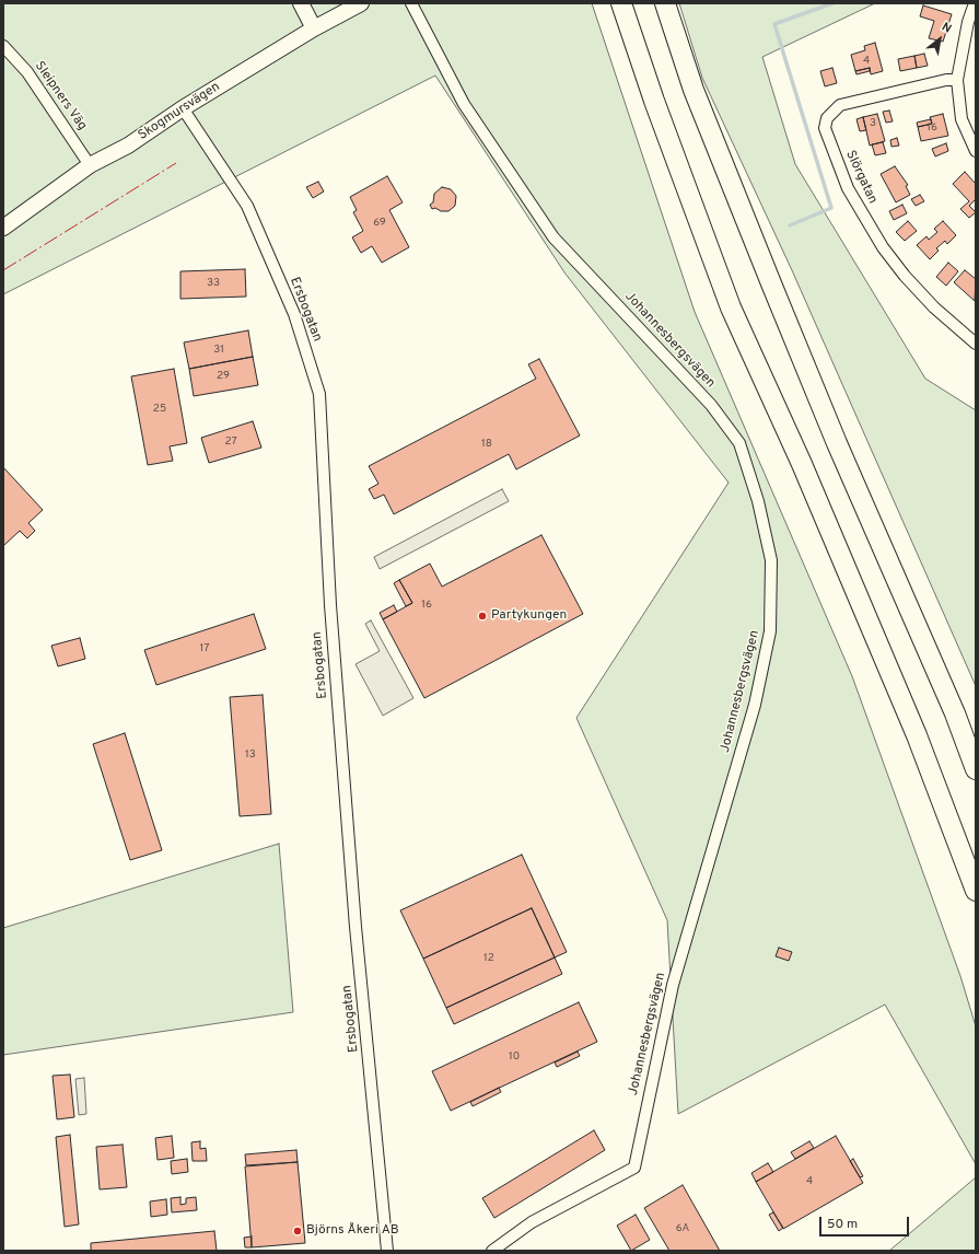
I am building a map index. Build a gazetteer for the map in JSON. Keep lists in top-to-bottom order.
{
  "streets": {
    "street": [
      "Sleipners Väg",
      "Skogmursvägen",
      "Slörgatan",
      "Ersbogatan",
      "Johannesbergsvägen"
    ]
  },
  "crossings": [
    ["Sleipners Väg", "Skogmursvägen"],
    ["Skogmursvägen", "Ersbogatan"]
  ],
  "places": ["Partykungen", "Björns Åkeri AB"],
  "house_numbers": [
    "4",
    "3",
    "16",
    "69",
    "33",
    "31",
    "29",
    "25",
    "27",
    "18",
    "16",
    "17",
    "13",
    "12",
    "10",
    "4",
    "6A"
  ],
  "scale_bar": "50 m",
  "north": "top right"
}
